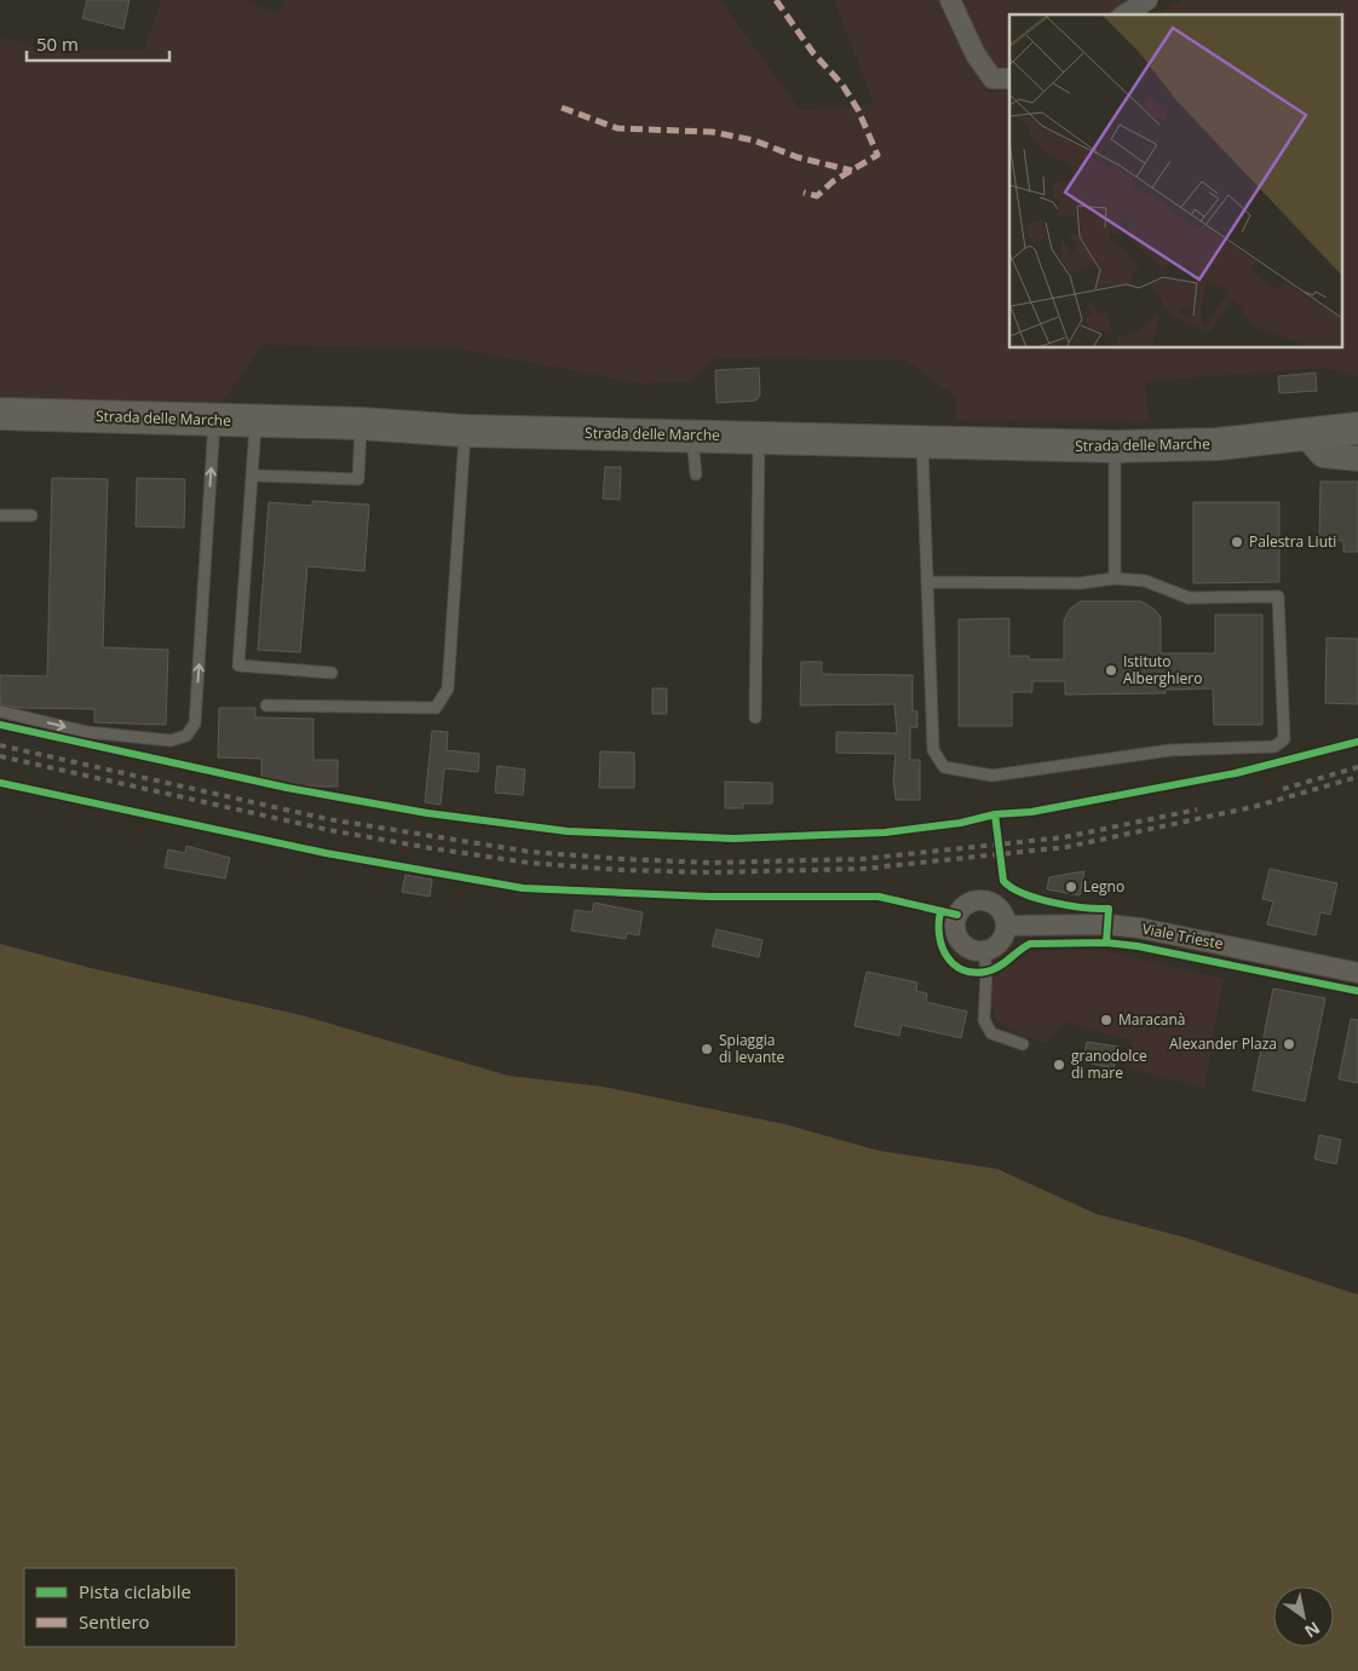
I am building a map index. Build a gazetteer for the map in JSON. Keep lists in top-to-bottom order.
{
  "streets": {
    "main road": ["Strada delle Marche"],
    "street": ["Viale Trieste"]
  },
  "places": [
    "Palestra Liuti",
    "Istituto Alberghiero",
    "Legno",
    "Maracanà",
    "Alexander Plaza",
    "Spiaggia di levante",
    "granodolce di mare"
  ],
  "legend": ["Pista ciclabile", "Sentiero"],
  "scale_bar": "50 m",
  "north": "bottom right"
}
